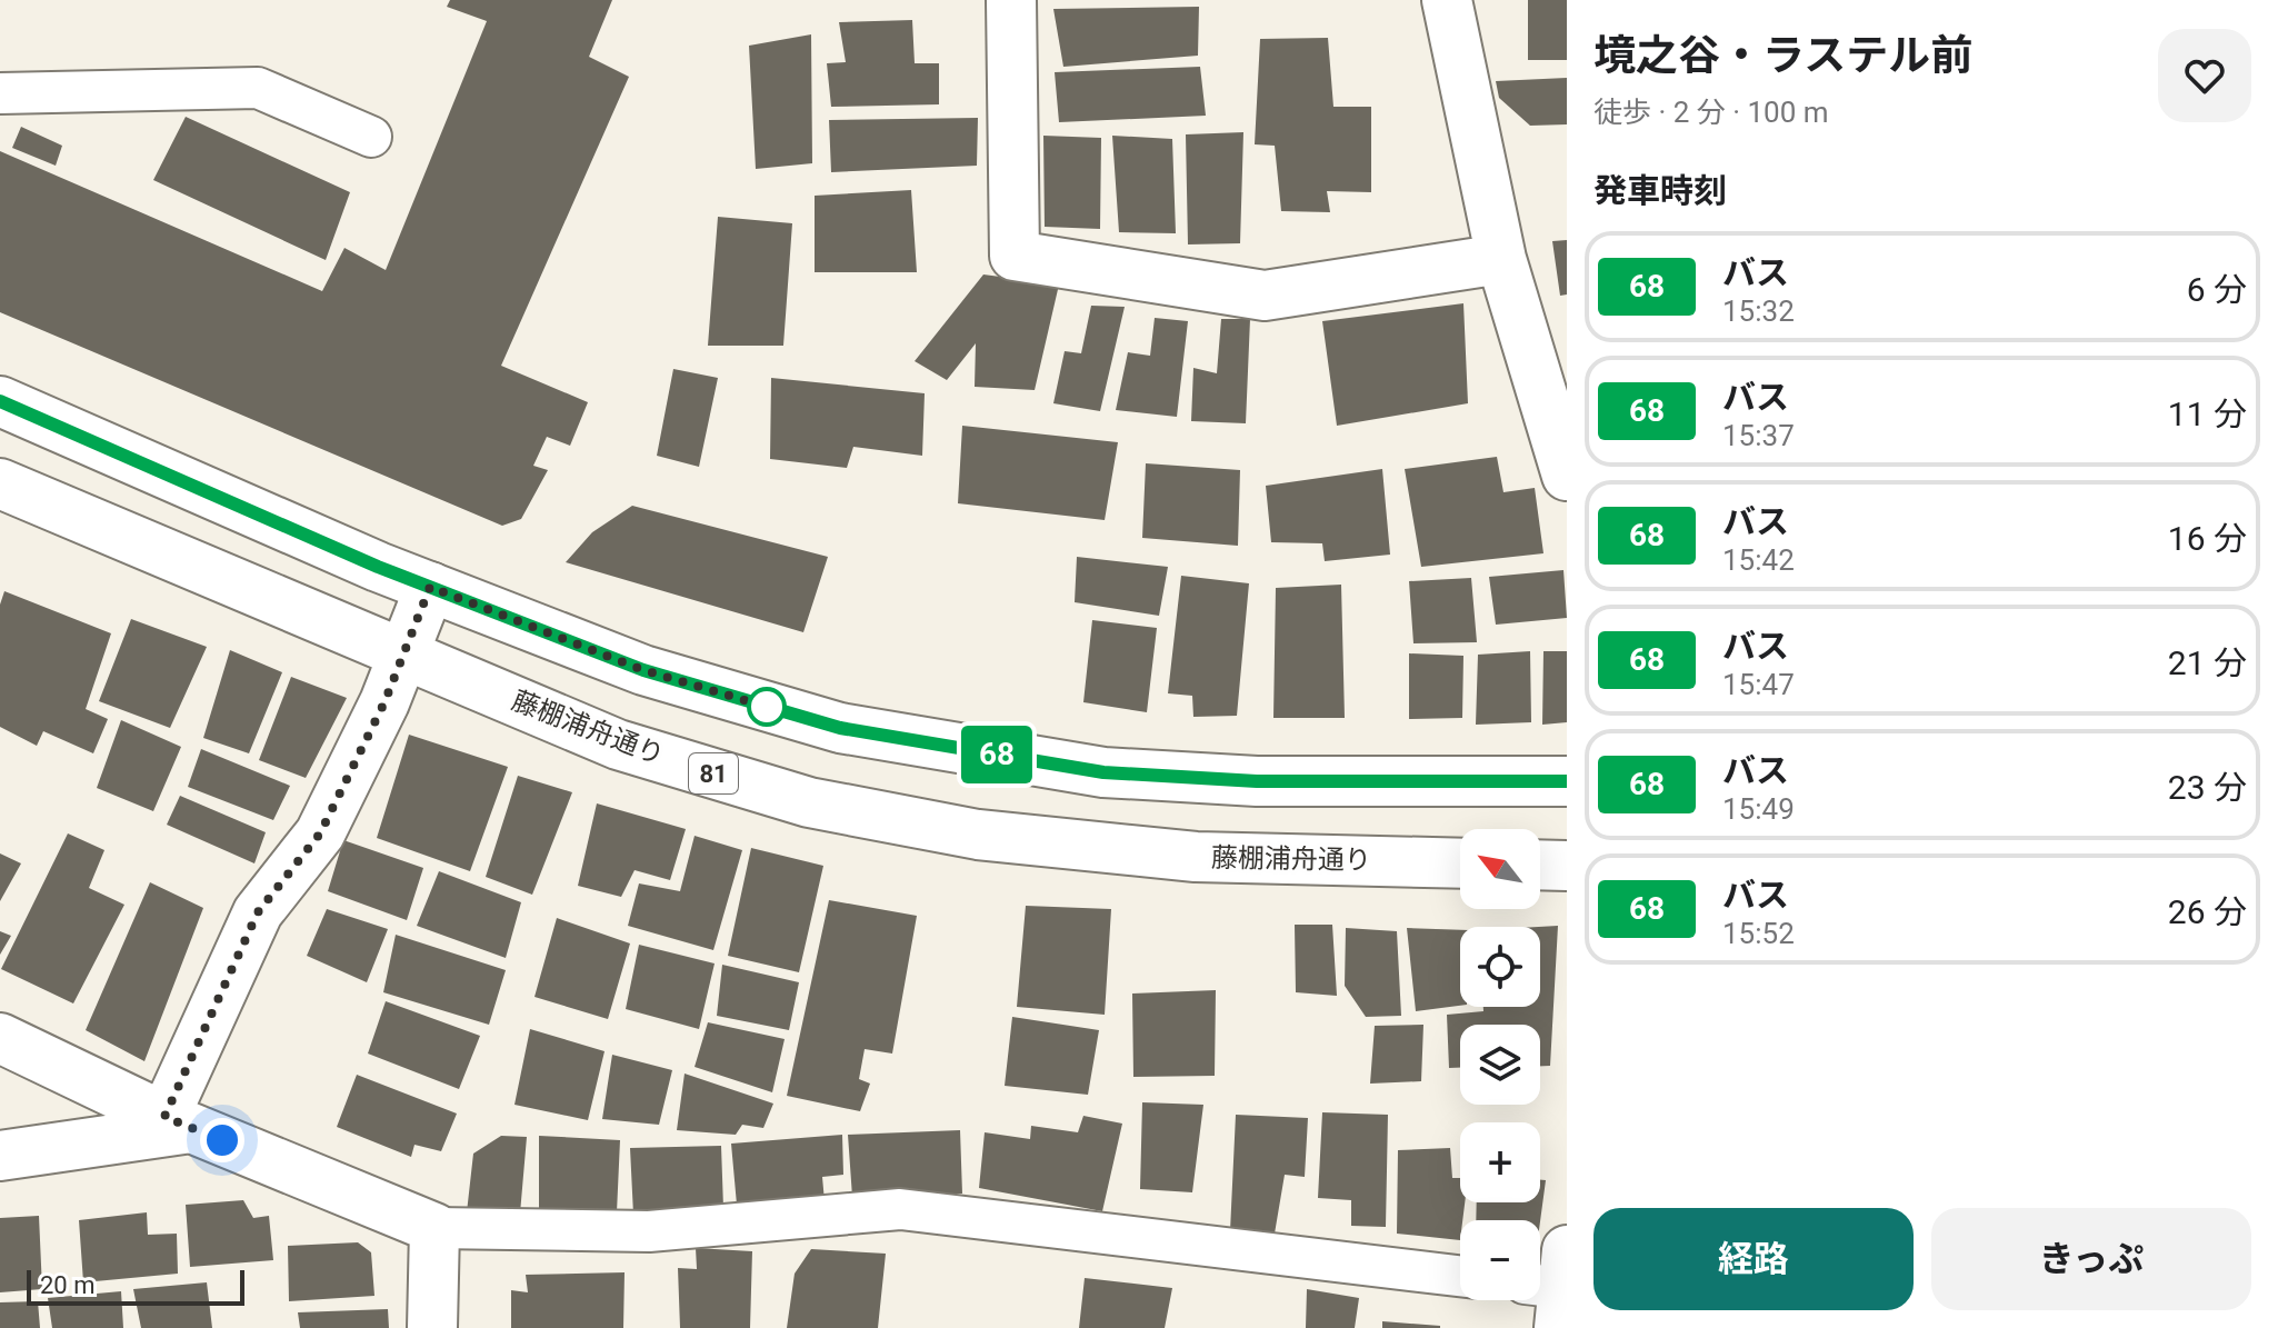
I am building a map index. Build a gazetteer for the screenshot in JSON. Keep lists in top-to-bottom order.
{
  "streets": {
    "main road": ["藤棚浦舟通り", "81"]
  },
  "lines": ["bus line 68"],
  "scale_bar": "20 m",
  "north": "top left",
  "page": {
    "on_map": "68",
    "heading": [
      ["境之谷・ラステル前", "徒歩 · 2 分 · 100 m"],
      "発車時刻"
    ],
    "list": [
      {
        "mark": "68",
        "name": "バス",
        "note": "15:32",
        "value": "6 分"
      },
      {
        "mark": "68",
        "name": "バス",
        "note": "15:37",
        "value": "11 分"
      },
      {
        "mark": "68",
        "name": "バス",
        "note": "15:42",
        "value": "16 分"
      },
      {
        "mark": "68",
        "name": "バス",
        "note": "15:47",
        "value": "21 分"
      },
      {
        "mark": "68",
        "name": "バス",
        "note": "15:49",
        "value": "23 分"
      },
      {
        "mark": "68",
        "name": "バス",
        "note": "15:52",
        "value": "26 分"
      }
    ],
    "map_buttons": ["+", "−"],
    "buttons": ["経路", "きっぷ"],
    "scale": "20 m"
  }
}
